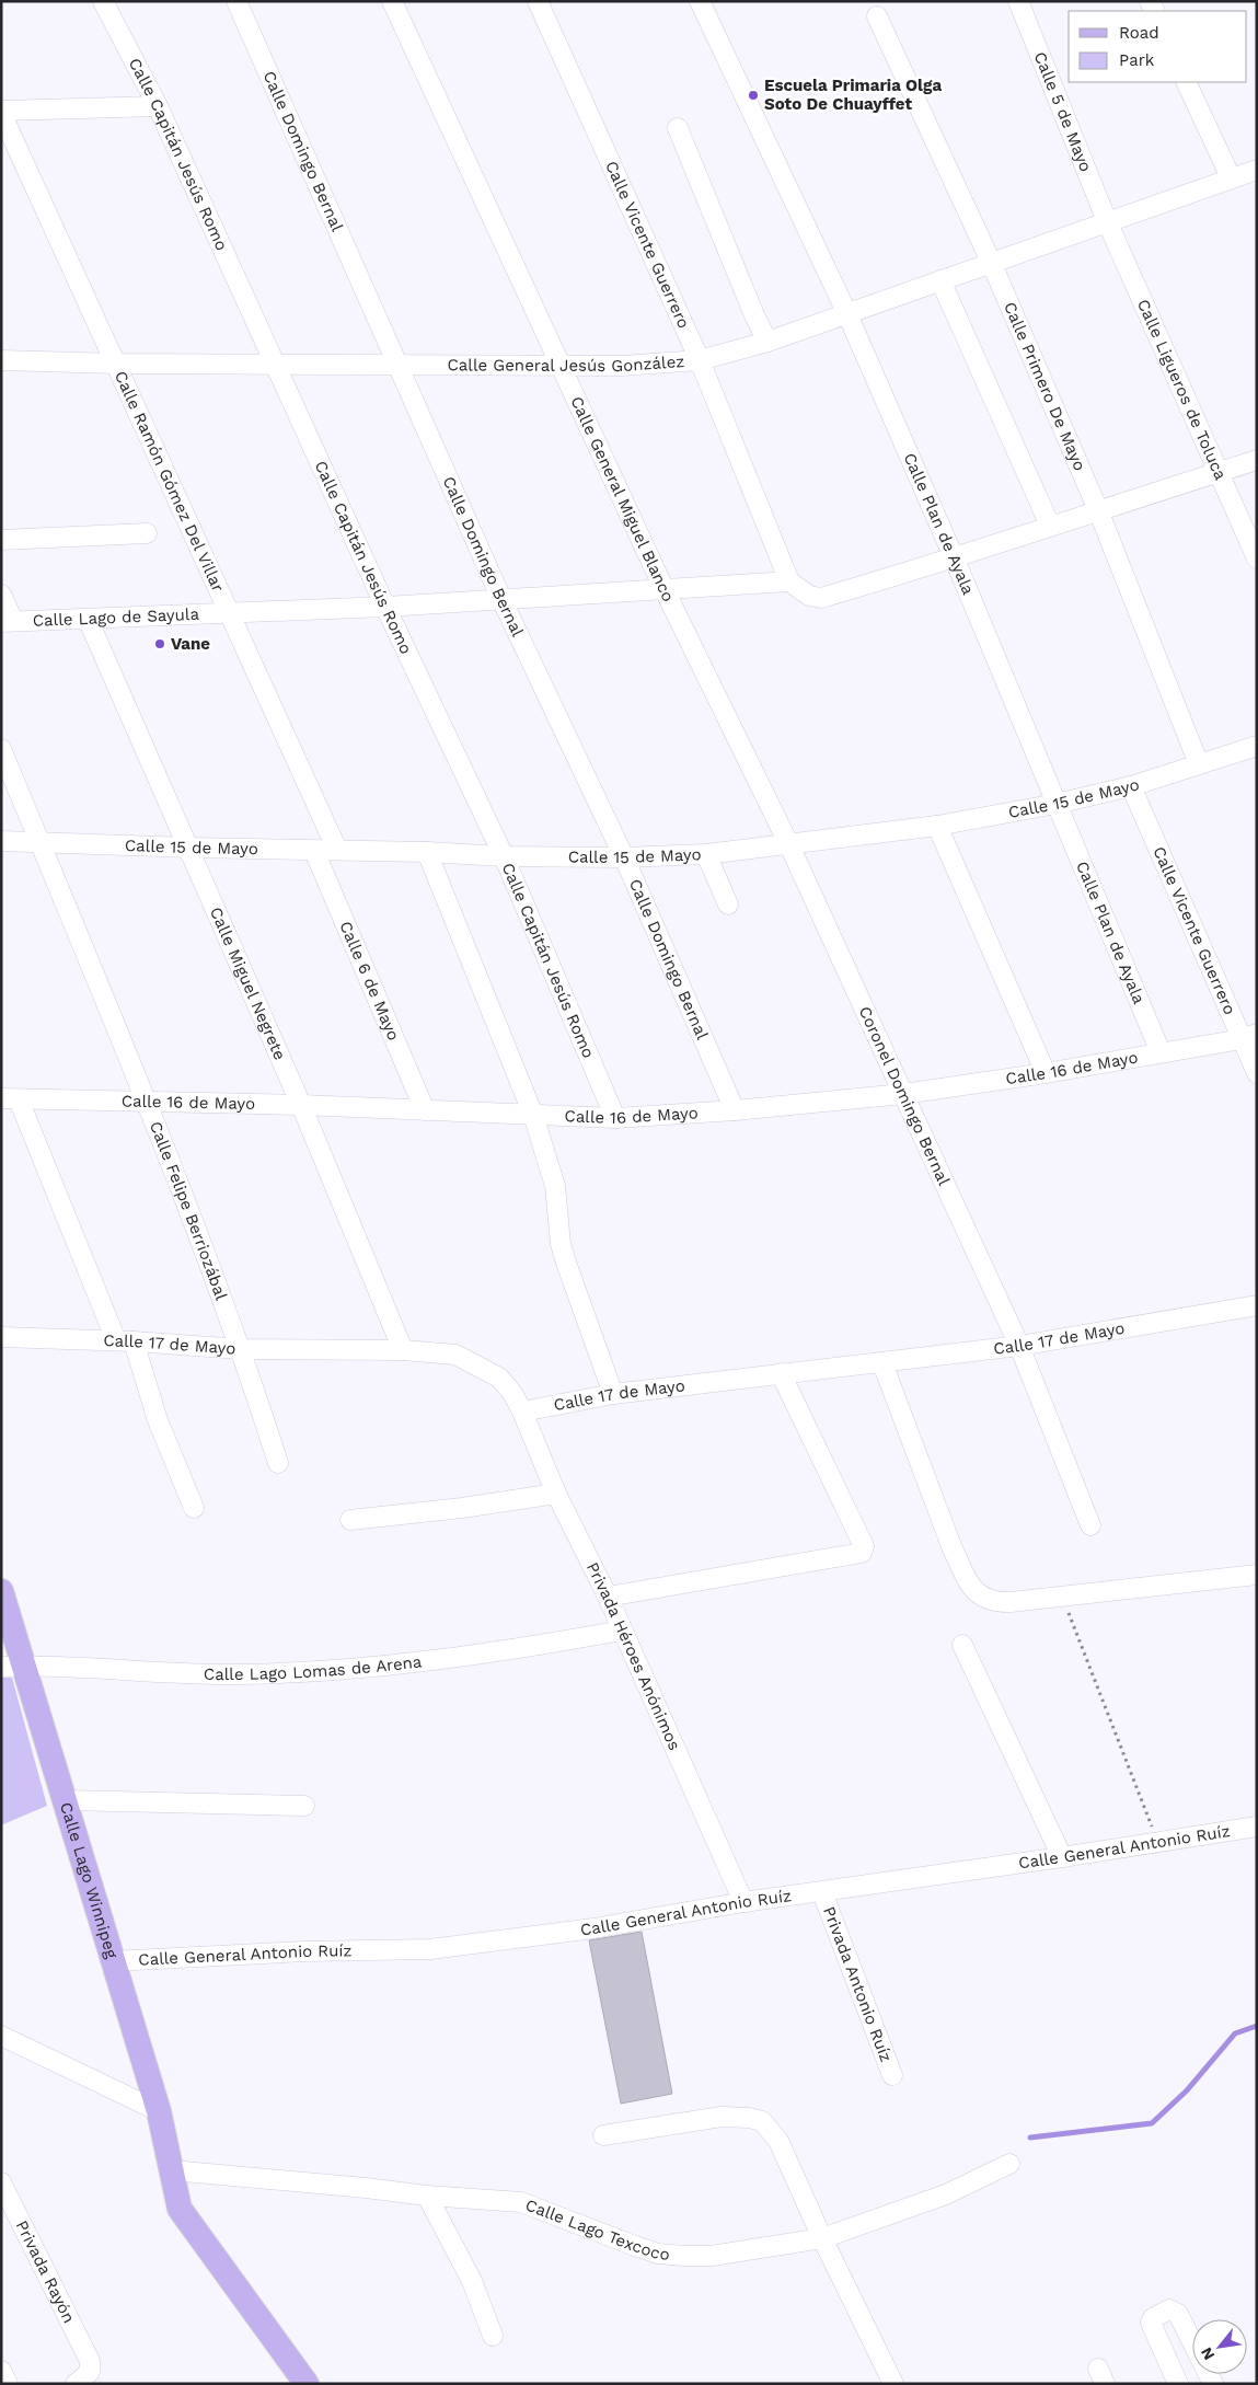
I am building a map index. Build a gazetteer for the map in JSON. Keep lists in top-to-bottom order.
{
  "streets": {
    "main road": ["Calle Lago Winnipeg"],
    "street": [
      "Calle 5 de Mayo",
      "Calle Domingo Bernal",
      "Calle Capitán Jesús Romo",
      "Calle Vicente Guerrero",
      "Calle General Jesús González",
      "Calle Primero De Mayo",
      "Calle Ligueros de Toluca",
      "Calle Ramón Gómez Del Villar",
      "Calle General Miguel Blanco",
      "Calle Plan de Ayala",
      "Calle Lago de Sayula",
      "Calle 15 de Mayo",
      "Calle 6 de Mayo",
      "Calle Miguel Negrete",
      "Calle 16 de Mayo",
      "Coronel Domingo Bernal",
      "Calle Felipe Berriozábal",
      "Calle 17 de Mayo",
      "Privada Héroes Anónimos",
      "Calle Lago Lomas de Arena",
      "Calle General Antonio Ruíz",
      "Privada Antonio Ruíz",
      "Calle Lago Texcoco",
      "Privada Rayón"
    ]
  },
  "crossings": [
    ["Calle 5 de Mayo", "Calle General Jesús González"],
    ["Calle 5 de Mayo", "Calle Ligueros de Toluca"],
    ["Calle Domingo Bernal", "Calle General Jesús González"],
    ["Calle Domingo Bernal", "Calle Lago de Sayula"],
    ["Calle Domingo Bernal", "Calle 15 de Mayo"],
    ["Calle Domingo Bernal", "Calle 16 de Mayo"],
    ["Calle Capitán Jesús Romo", "Calle General Jesús González"],
    ["Calle Capitán Jesús Romo", "Calle Lago de Sayula"],
    ["Calle Capitán Jesús Romo", "Calle 15 de Mayo"],
    ["Calle Capitán Jesús Romo", "Calle 16 de Mayo"],
    ["Calle Vicente Guerrero", "Calle General Jesús González"],
    ["Calle Vicente Guerrero", "Calle Lago de Sayula"],
    ["Calle Vicente Guerrero", "Calle 15 de Mayo"],
    ["Calle Vicente Guerrero", "Calle 16 de Mayo"],
    ["Calle General Jesús González", "Calle Primero De Mayo"],
    ["Calle General Jesús González", "Calle Ligueros de Toluca"],
    ["Calle General Jesús González", "Calle Ramón Gómez Del Villar"],
    ["Calle General Jesús González", "Calle General Miguel Blanco"],
    ["Calle General Jesús González", "Calle Plan de Ayala"],
    ["Calle Primero De Mayo", "Calle 15 de Mayo"],
    ["Calle Ramón Gómez Del Villar", "Calle Lago de Sayula"],
    ["Calle Ramón Gómez Del Villar", "Calle 15 de Mayo"],
    ["Calle General Miguel Blanco", "Calle Lago de Sayula"],
    ["Calle General Miguel Blanco", "Calle 15 de Mayo"],
    ["Calle General Miguel Blanco", "Coronel Domingo Bernal"],
    ["Calle Plan de Ayala", "Calle 15 de Mayo"],
    ["Calle Plan de Ayala", "Calle 16 de Mayo"],
    ["Calle Lago de Sayula", "Calle Miguel Negrete"],
    ["Calle 15 de Mayo", "Calle 6 de Mayo"],
    ["Calle 15 de Mayo", "Calle Miguel Negrete"],
    ["Calle 15 de Mayo", "Coronel Domingo Bernal"],
    ["Calle 15 de Mayo", "Calle Felipe Berriozábal"],
    ["Calle 6 de Mayo", "Calle 16 de Mayo"],
    ["Calle Miguel Negrete", "Calle 16 de Mayo"],
    ["Calle Miguel Negrete", "Calle 17 de Mayo"],
    ["Calle 16 de Mayo", "Coronel Domingo Bernal"],
    ["Calle 16 de Mayo", "Calle Felipe Berriozábal"],
    ["Coronel Domingo Bernal", "Calle 17 de Mayo"],
    ["Calle Felipe Berriozábal", "Calle 17 de Mayo"],
    ["Calle 17 de Mayo", "Privada Héroes Anónimos"],
    ["Privada Héroes Anónimos", "Calle Lago Lomas de Arena"],
    ["Privada Héroes Anónimos", "Calle General Antonio Ruíz"],
    ["Calle Lago Lomas de Arena", "Calle Lago Winnipeg"],
    ["Calle General Antonio Ruíz", "Calle Lago Winnipeg"],
    ["Calle General Antonio Ruíz", "Privada Antonio Ruíz"],
    ["Calle Lago Winnipeg", "Calle Lago Texcoco"]
  ],
  "places": ["Escuela Primaria Olga Soto De Chuayffet", "Vane"],
  "legend": ["Road", "Park"],
  "north": "bottom left"
}
